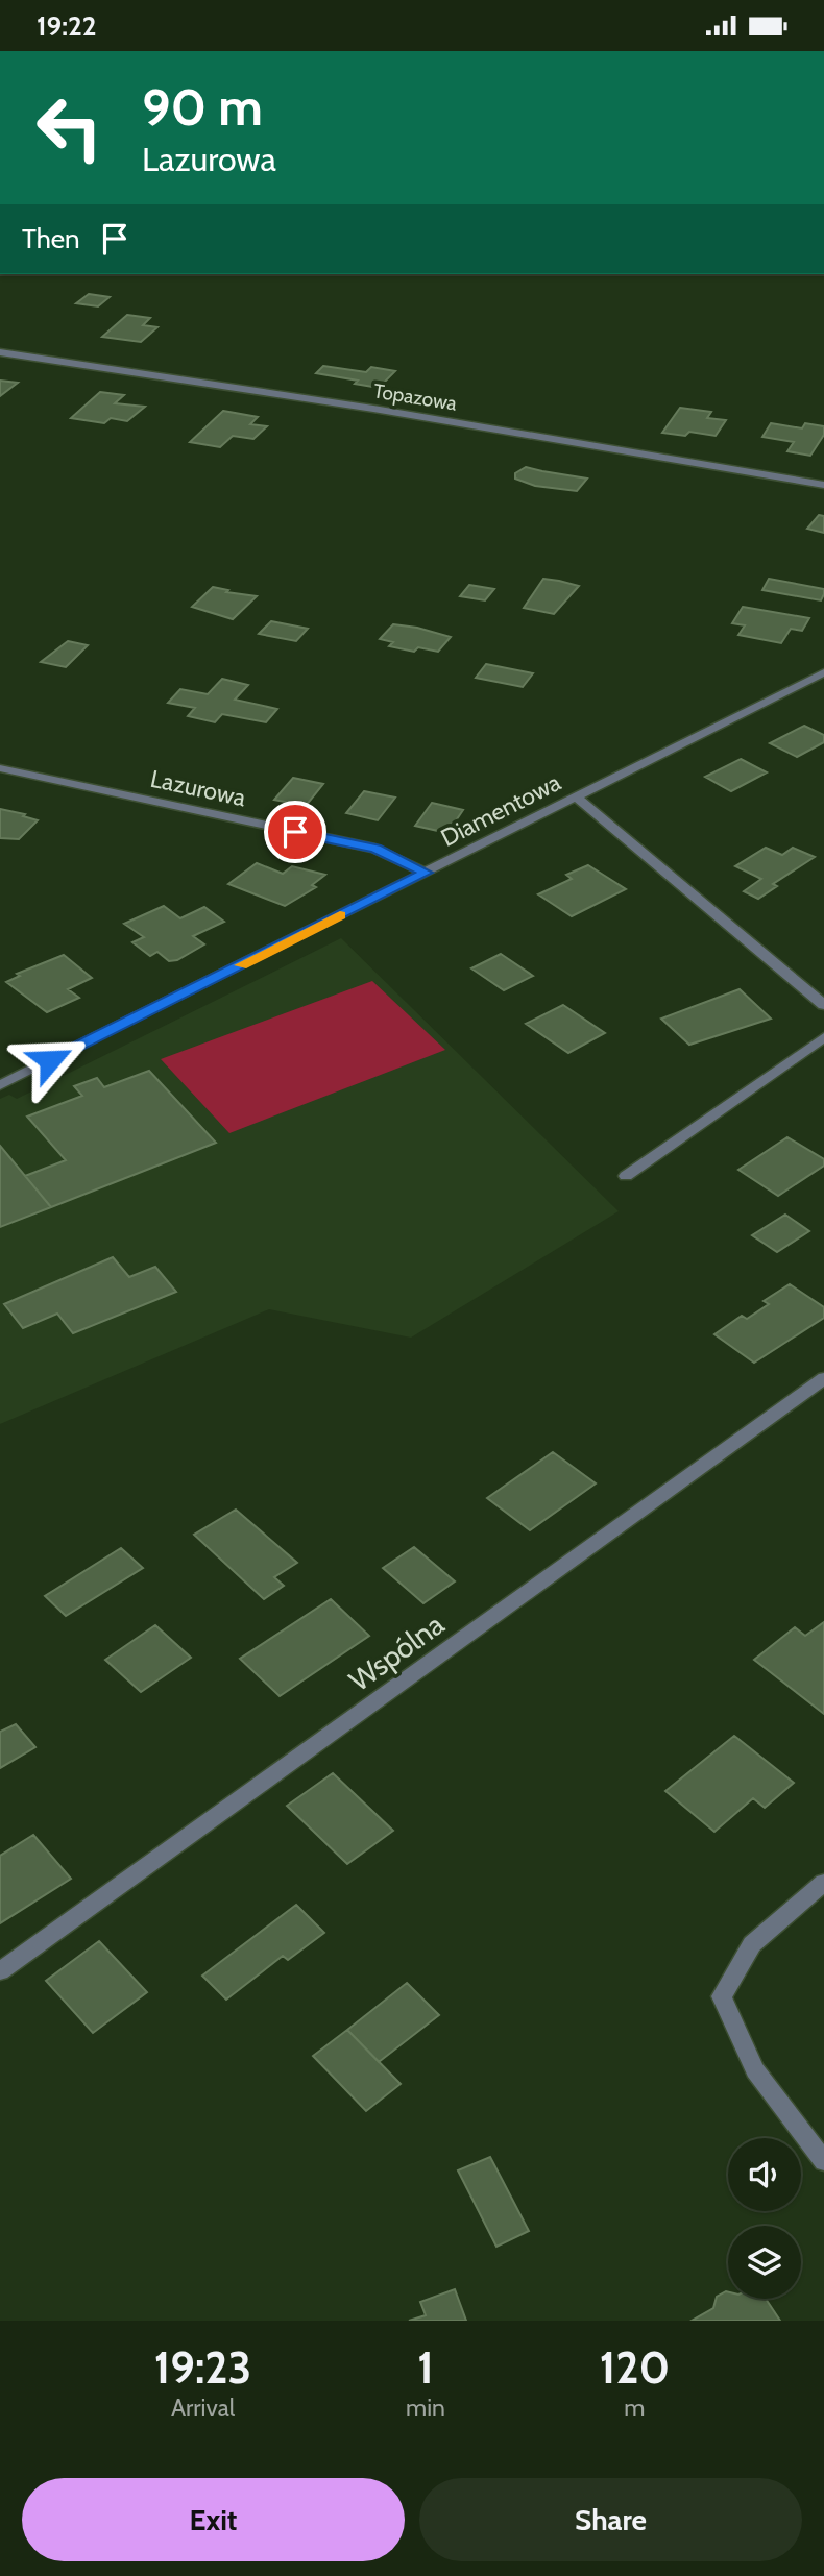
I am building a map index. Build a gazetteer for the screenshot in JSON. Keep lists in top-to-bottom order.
{
  "streets": {
    "street": [
      "Topazowa",
      "Lazurowa",
      "Diamentowa",
      "Wspólna"
    ]
  },
  "crossings": [
    ["Lazurowa", "Diamentowa"]
  ],
  "page": {
    "status": "19:22",
    "turn": ["90 m", "Lazurowa"],
    "then": "Then",
    "eta": [
      "19:23",
      "Arrival",
      "1",
      "min",
      "120",
      "m"
    ],
    "buttons": ["Exit", "Share"]
  }
}
